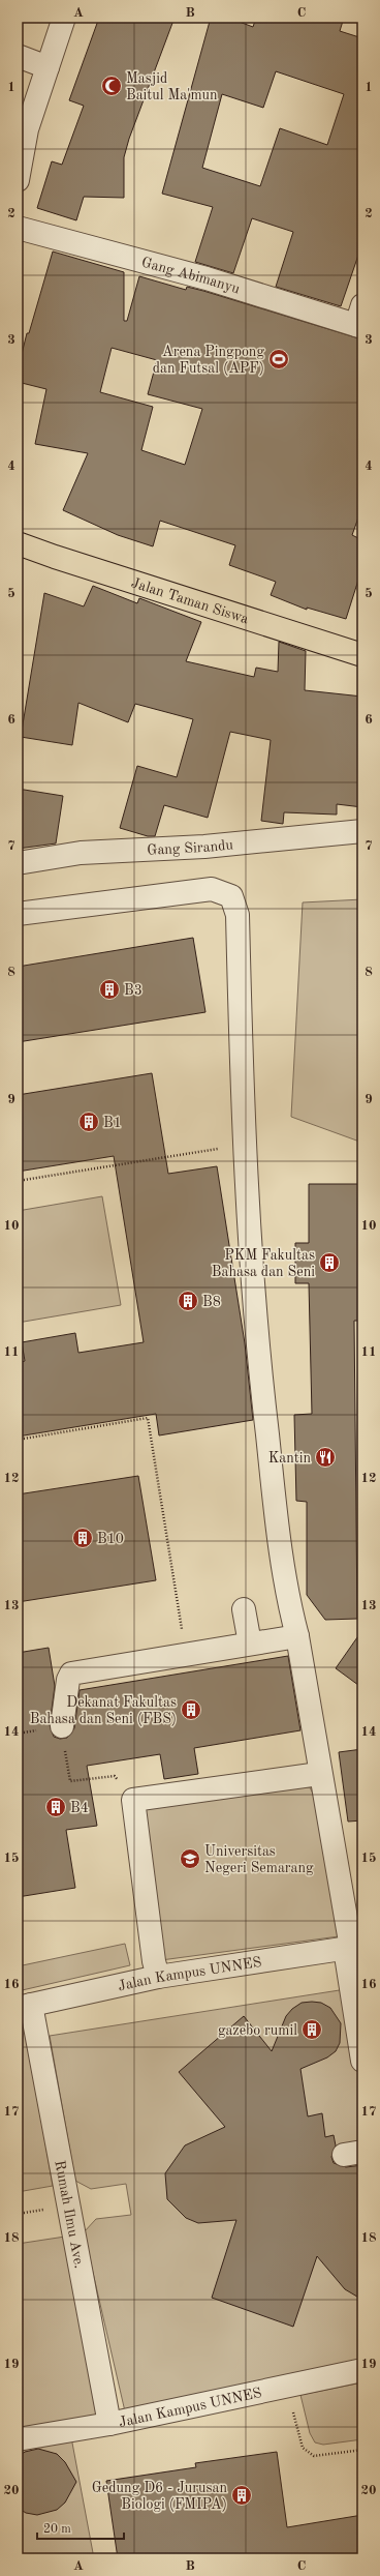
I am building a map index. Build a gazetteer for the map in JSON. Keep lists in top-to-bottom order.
{
  "streets": {
    "main road": ["Jalan Taman Siswa"],
    "street": [
      "Gang Abimanyu",
      "Gang Sirandu",
      "Jalan Kampus UNNES",
      "Rumah Ilmu Ave."
    ]
  },
  "crossings": [
    ["Jalan Kampus UNNES", "Rumah Ilmu Ave."]
  ],
  "places": {
    "mosque": ["Masjid Baitul Ma'mun"],
    "sports": ["Arena Pingpong dan Futsal (APF)"],
    "building": [
      "B3",
      "B1",
      "PKM Fakultas Bahasa dan Seni",
      "B8",
      "B10",
      "Dekanat Fakultas Bahasa dan Seni (FBS)",
      "B4",
      "gazebo rumil",
      "Gedung D6 - Jurusan Biologi (FMIPA)"
    ],
    "restaurant": ["Kantin"],
    "school or university": ["Universitas Negeri Semarang"]
  },
  "scale_bar": "20 m",
  "grid": {
    "columns": ["A", "B", "C"],
    "rows": [
      "1",
      "2",
      "3",
      "4",
      "5",
      "6",
      "7",
      "8",
      "9",
      "10",
      "11",
      "12",
      "13",
      "14",
      "15",
      "16",
      "17",
      "18",
      "19",
      "20"
    ]
  }
}
